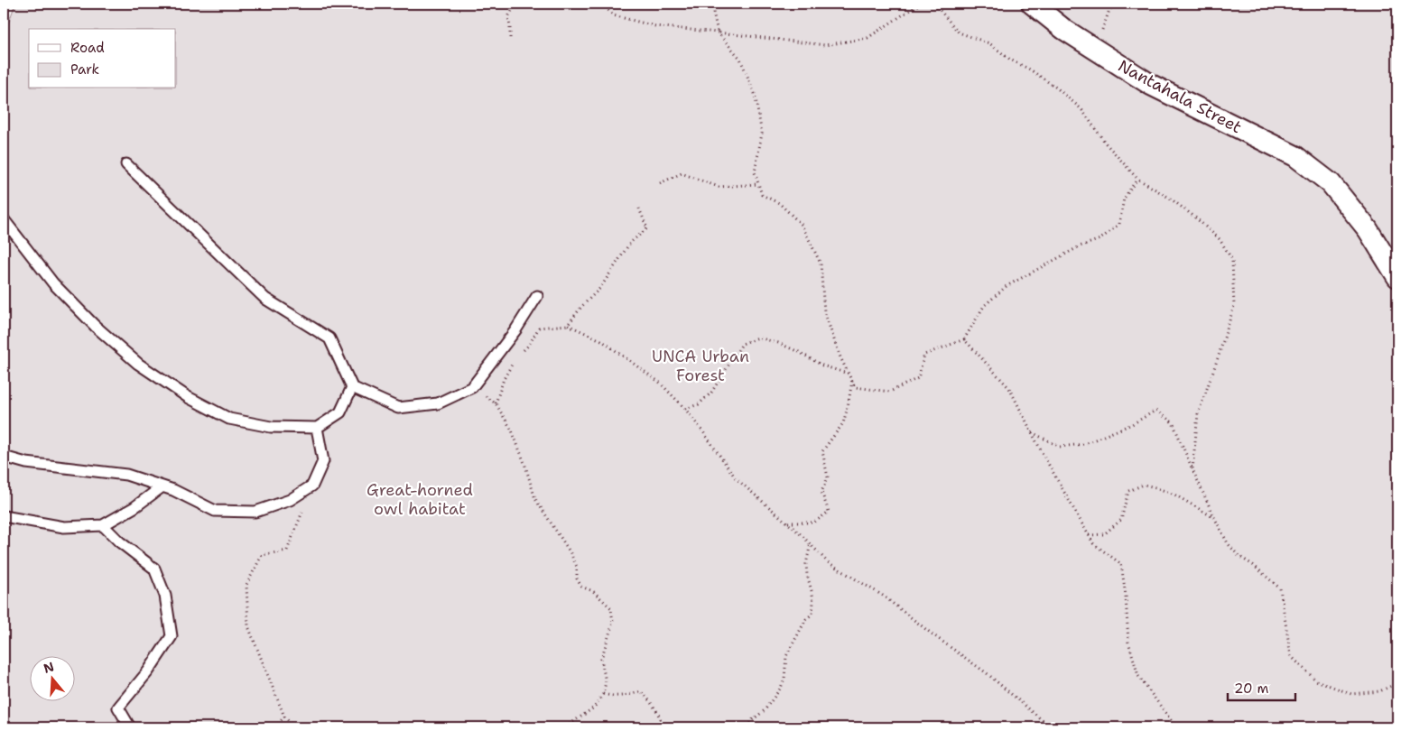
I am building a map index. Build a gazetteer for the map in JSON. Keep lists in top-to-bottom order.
{
  "streets": {
    "street": ["Nantahala Street"]
  },
  "parks": ["UNCA Urban Forest", "Great-horned owl habitat"],
  "legend": ["Road", "Park"],
  "scale_bar": "20 m",
  "north": "top"
}
